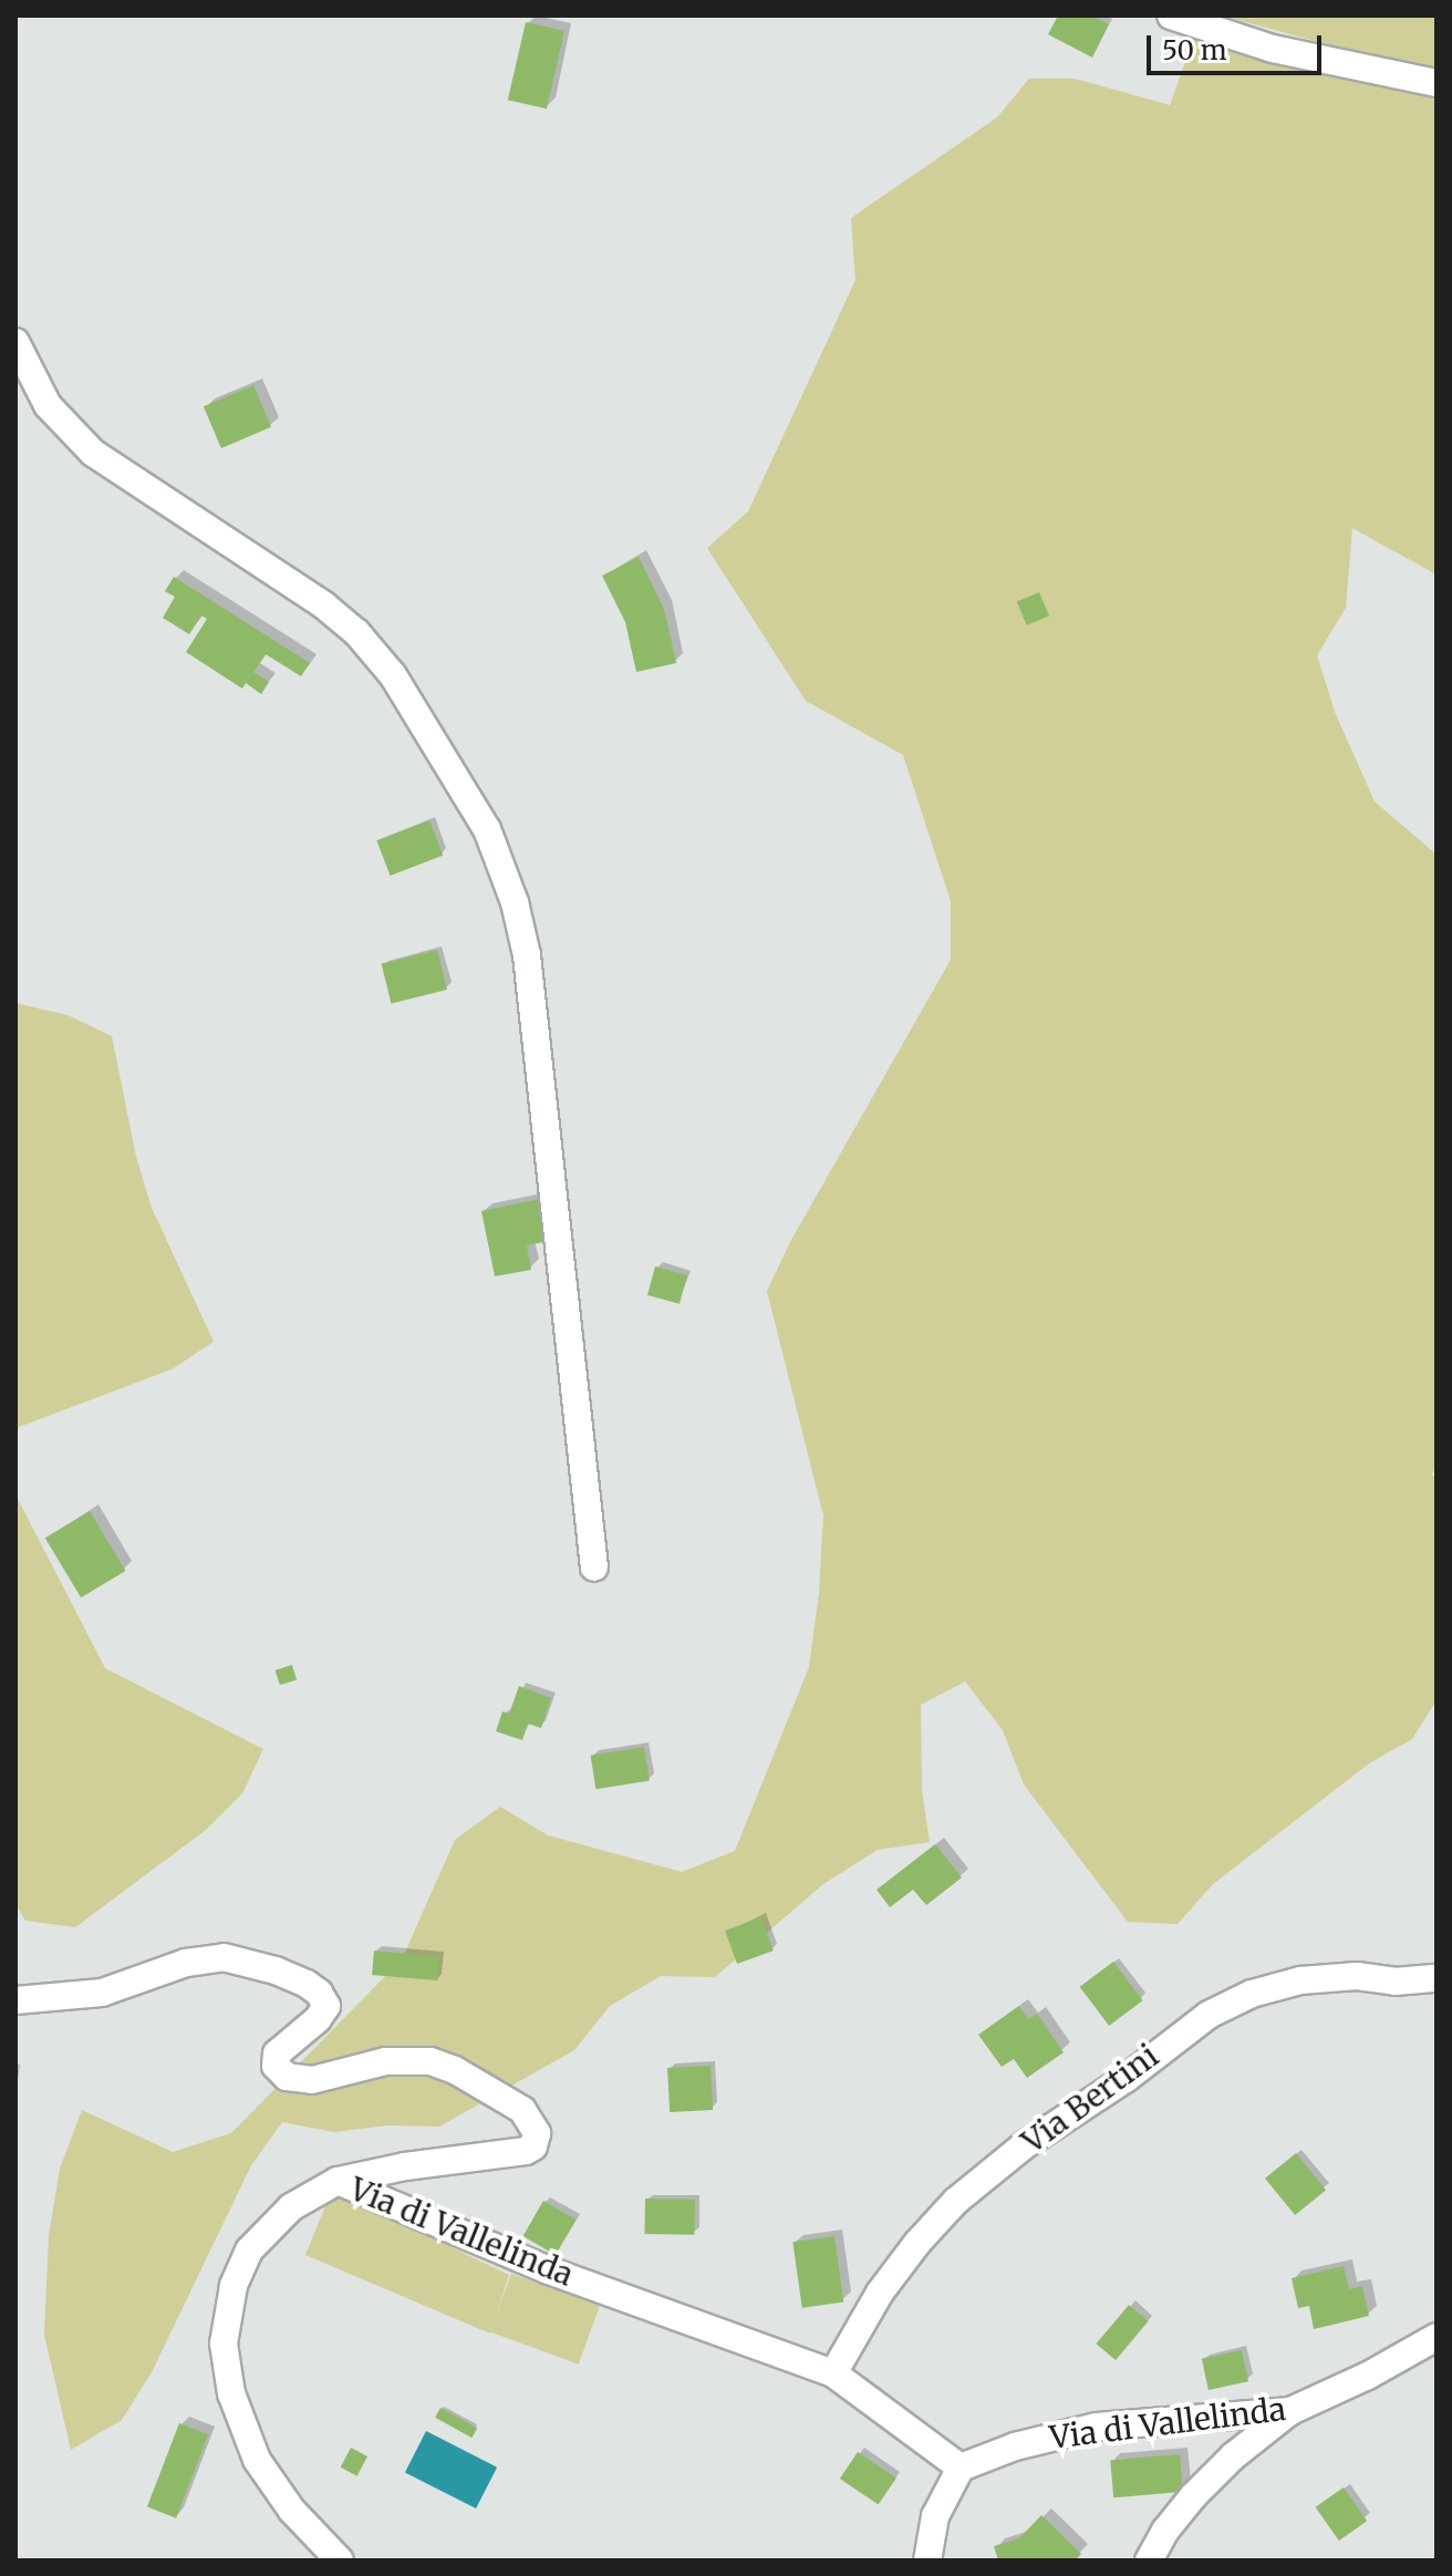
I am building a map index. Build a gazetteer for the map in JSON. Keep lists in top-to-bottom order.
{
  "streets": {
    "street": ["Via Bertini", "Via di Vallelinda"]
  },
  "crossings": [
    ["Via Bertini", "Via di Vallelinda"]
  ],
  "scale_bar": "50 m"
}
